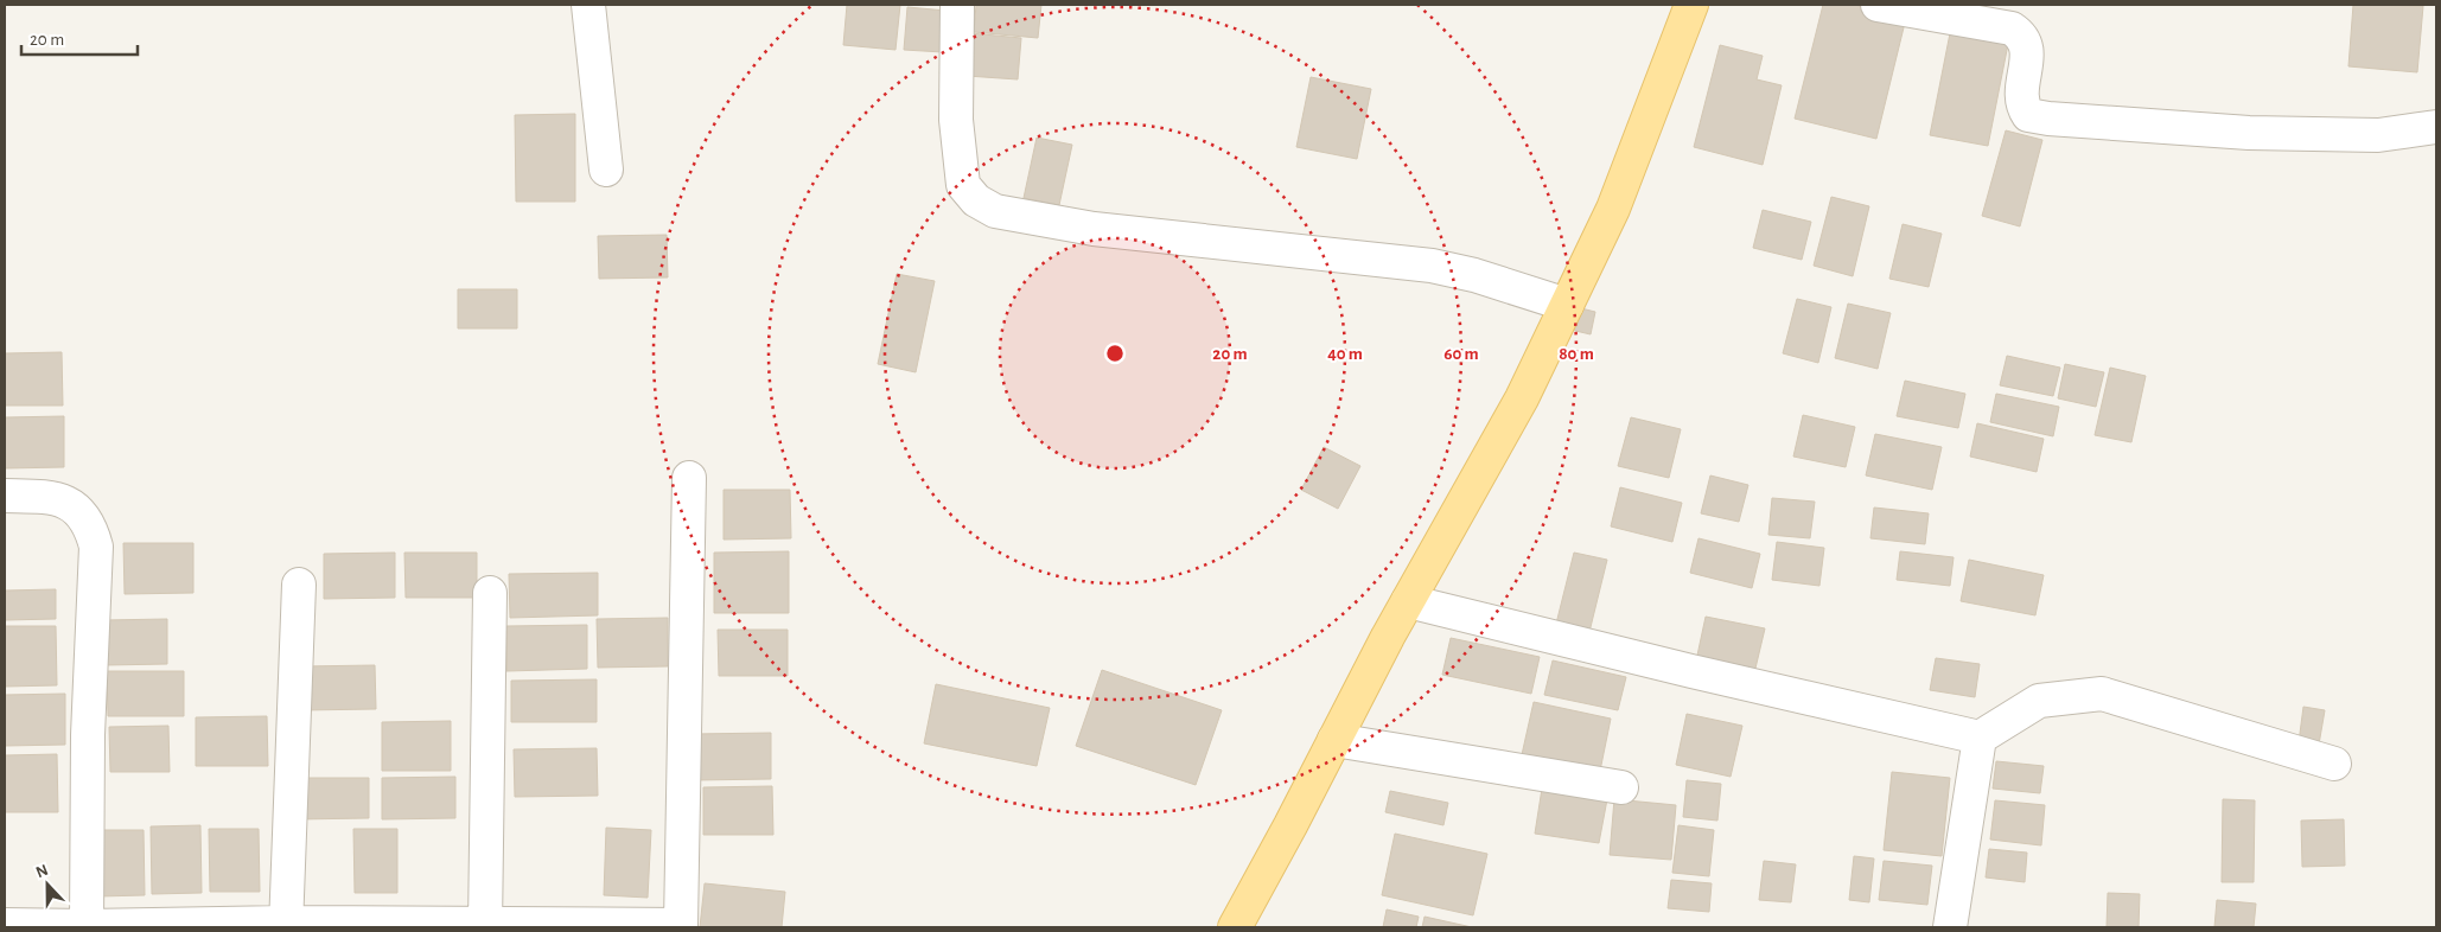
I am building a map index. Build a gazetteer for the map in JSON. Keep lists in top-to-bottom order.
{
  "scale_bar": "20 m",
  "north": "top",
  "rings": [
    "20 m",
    "40 m",
    "60 m",
    "80 m"
  ]
}
